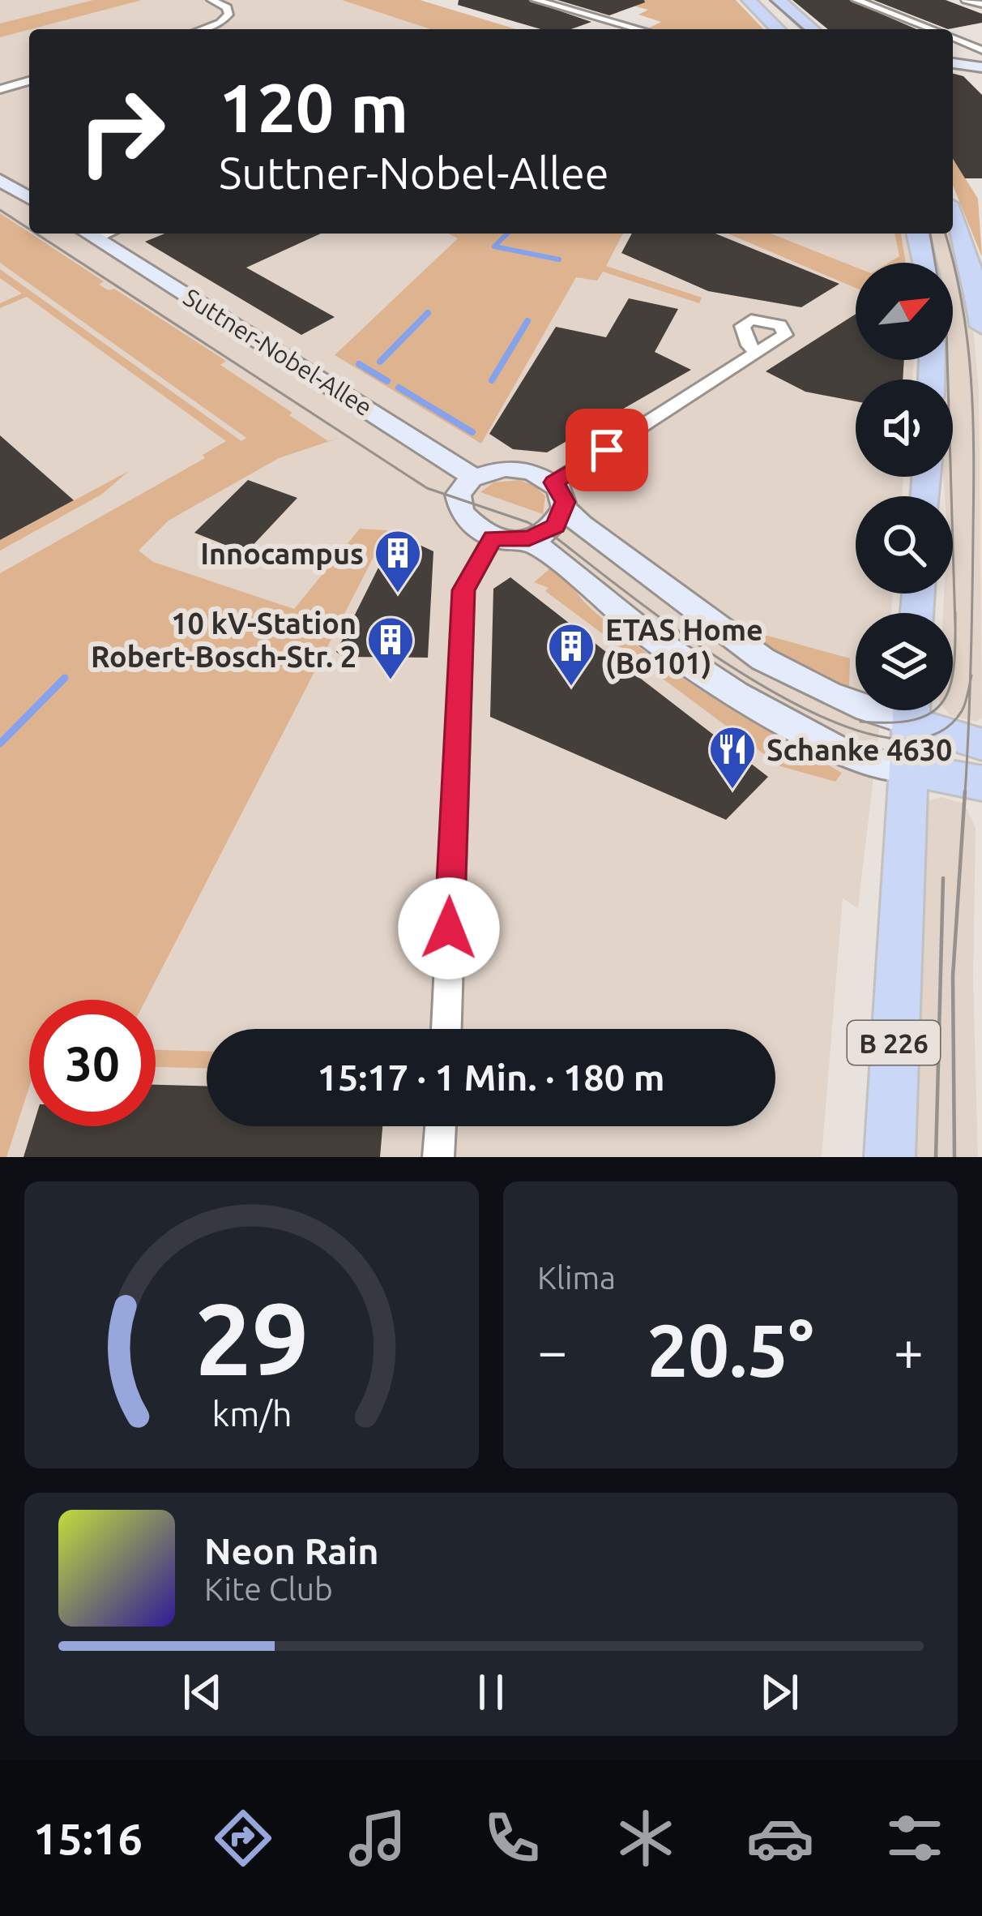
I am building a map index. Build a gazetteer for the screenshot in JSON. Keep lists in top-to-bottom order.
{
  "streets": {
    "main road": ["B 226"],
    "street": ["Suttner-Nobel-Allee"]
  },
  "places": {
    "building": ["Innocampus", "10 kV-Station Robert-Bosch-Str. 2", "ETAS Home (Bo101)"],
    "restaurant": ["Schanke 4630"]
  },
  "north": "top right",
  "page": {
    "turn": ["120 m", "Suttner-Nobel-Allee"],
    "limit": "30",
    "trip": "15:17 · 1 Min. · 180 m",
    "tile": "Klima",
    "heat": ["−", "20.5°", "+"],
    "song": ["Neon Rain", "Kite Club"],
    "tabs": "15:16",
    "gauge": ["29", "km/h"]
  }
}
